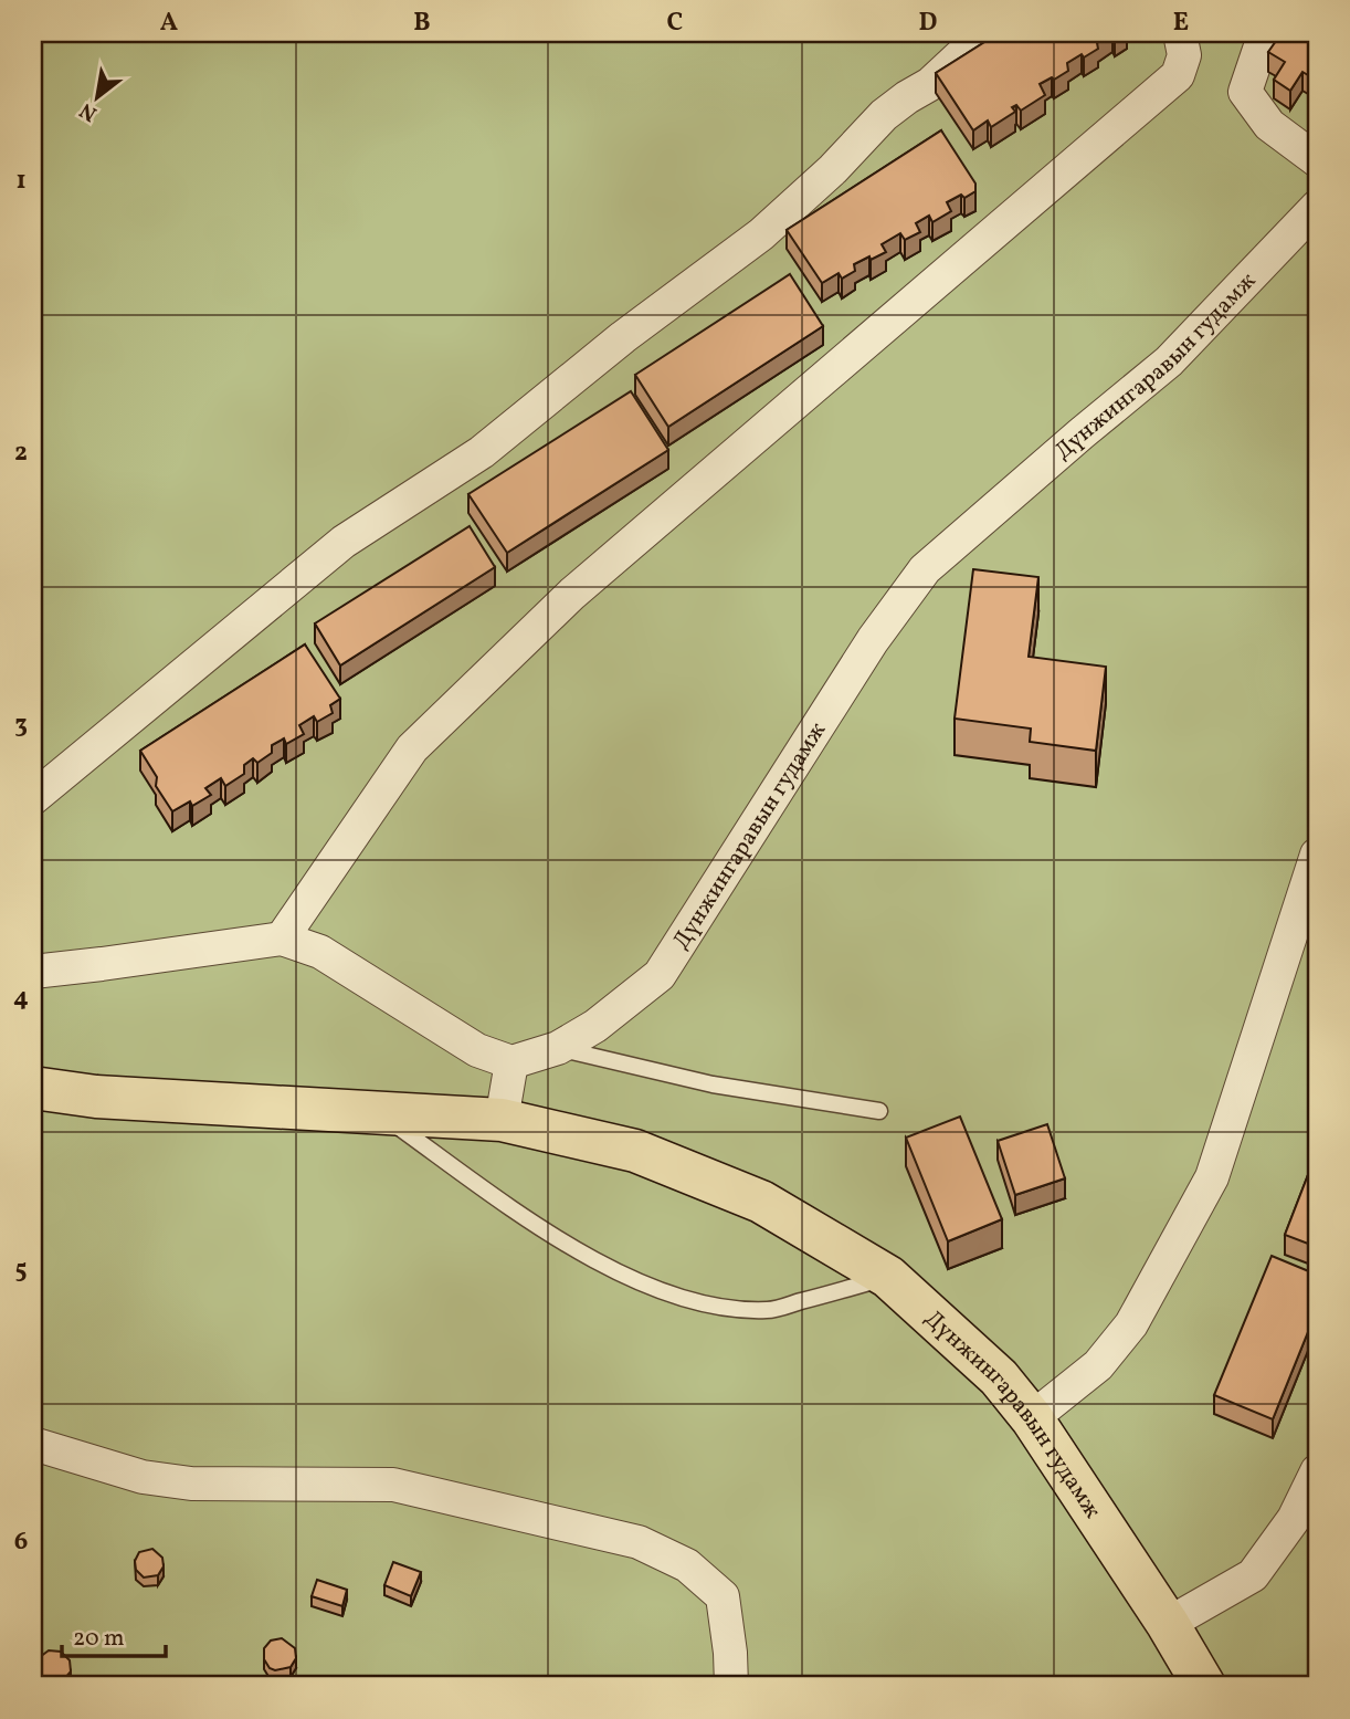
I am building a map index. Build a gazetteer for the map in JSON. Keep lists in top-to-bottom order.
{
  "streets": {
    "main road": ["Дүнжингаравын гудамж"]
  },
  "scale_bar": "20 m",
  "north": "bottom left",
  "grid": {
    "columns": [
      "A",
      "B",
      "C",
      "D",
      "E"
    ],
    "rows": [
      "1",
      "2",
      "3",
      "4",
      "5",
      "6"
    ]
  }
}
